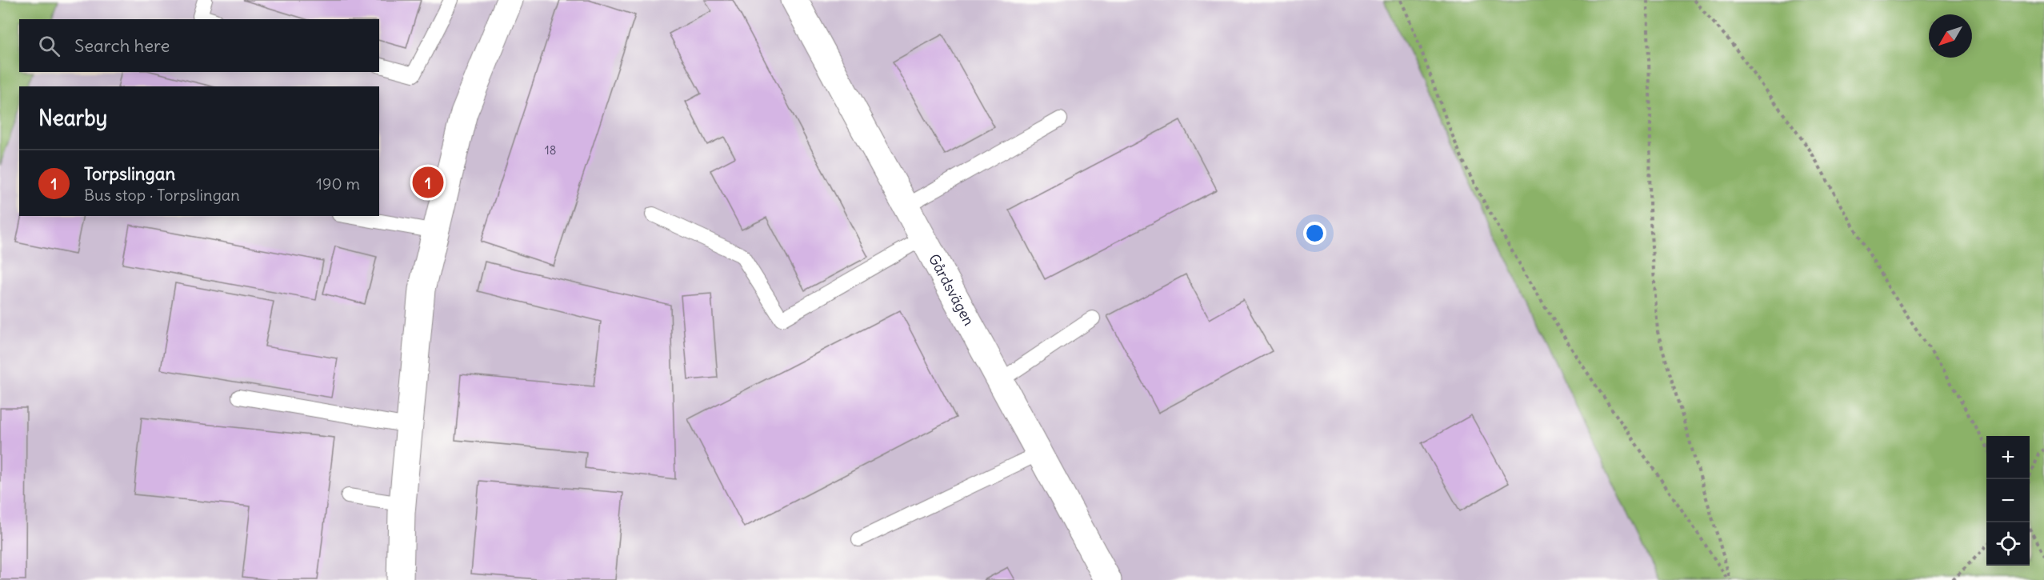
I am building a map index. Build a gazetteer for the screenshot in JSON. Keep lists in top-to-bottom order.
{
  "streets": {
    "street": ["Gårdsvägen"]
  },
  "house_numbers": ["18"],
  "north": "bottom left",
  "page": {
    "search": "Search here",
    "heading": "Nearby",
    "list": [
      {
        "mark": "1",
        "name": "Torpslingan",
        "note": "Bus stop · Torpslingan",
        "value": "190 m"
      }
    ],
    "pins": "1",
    "map_buttons": ["+", "−"]
  }
}
